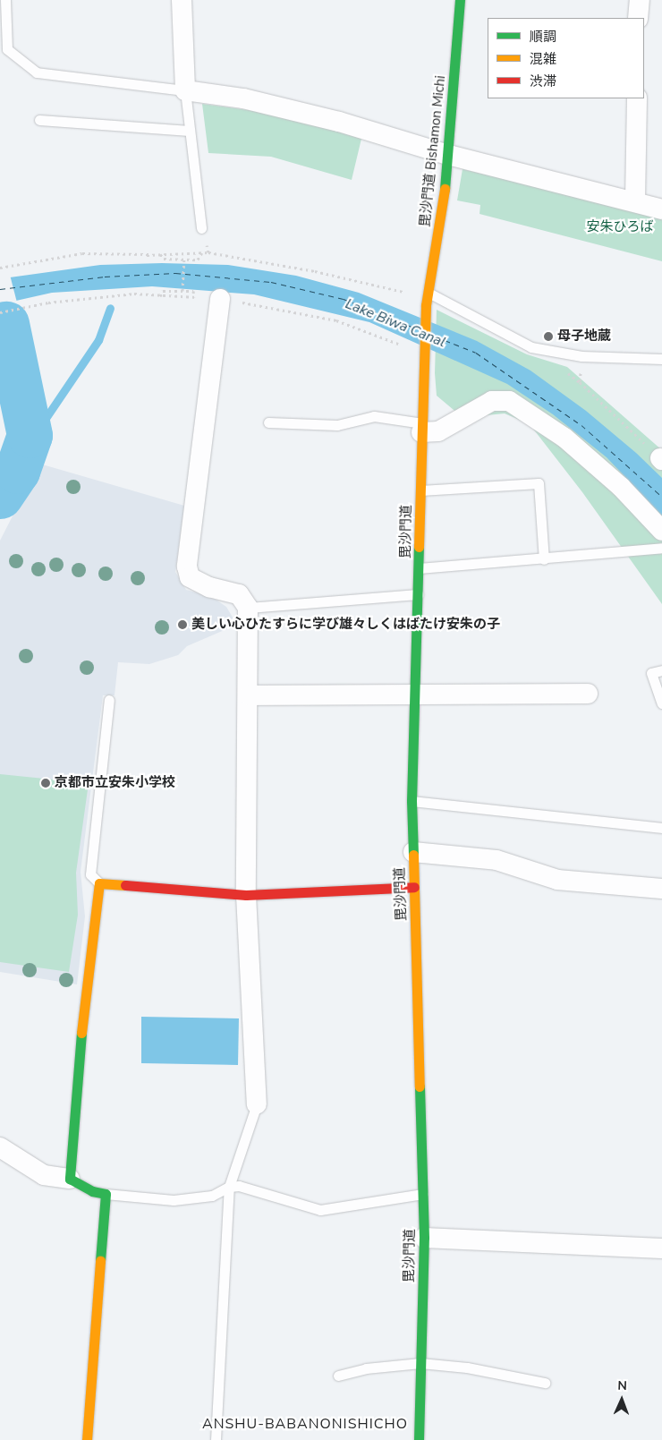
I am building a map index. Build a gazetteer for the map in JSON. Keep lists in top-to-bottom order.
{
  "streets": {
    "street": ["毘沙門道 Bishamon Michi", "毘沙門道"]
  },
  "crossings": [
    ["毘沙門道 Bishamon Michi", "毘沙門道"]
  ],
  "districts": ["ANSHU-BABANONISHICHO"],
  "water": ["Lake Biwa Canal"],
  "parks": ["安朱ひろば"],
  "places": ["母子地蔵", "美しい心ひたすらに学び雄々しくはばたけ安朱の子", "京都市立安朱小学校"],
  "legend": ["順調", "混雑", "渋滞"],
  "north": "top"
}
